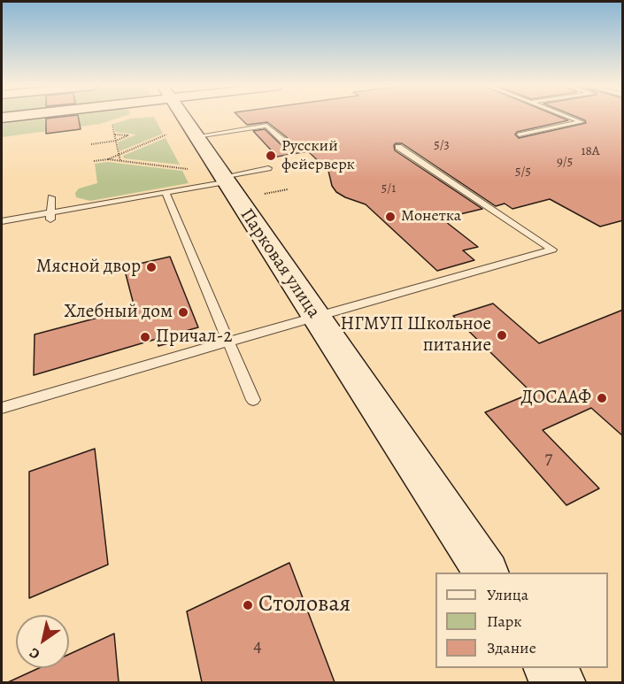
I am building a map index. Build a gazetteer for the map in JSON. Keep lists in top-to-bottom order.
{
  "streets": {
    "main road": ["Парковая улица"]
  },
  "places": [
    "Русский фейерверк",
    "Монетка",
    "Мясной двор",
    "Хлебный дом",
    "НГМУП Школьное питание",
    "Причал-2",
    "ДОСААФ",
    "Столовая"
  ],
  "house_numbers": [
    "5/3",
    "18А",
    "9/5",
    "5/5",
    "5/1",
    "7",
    "4"
  ],
  "legend": ["Улица", "Парк", "Здание"],
  "north": "bottom left"
}
